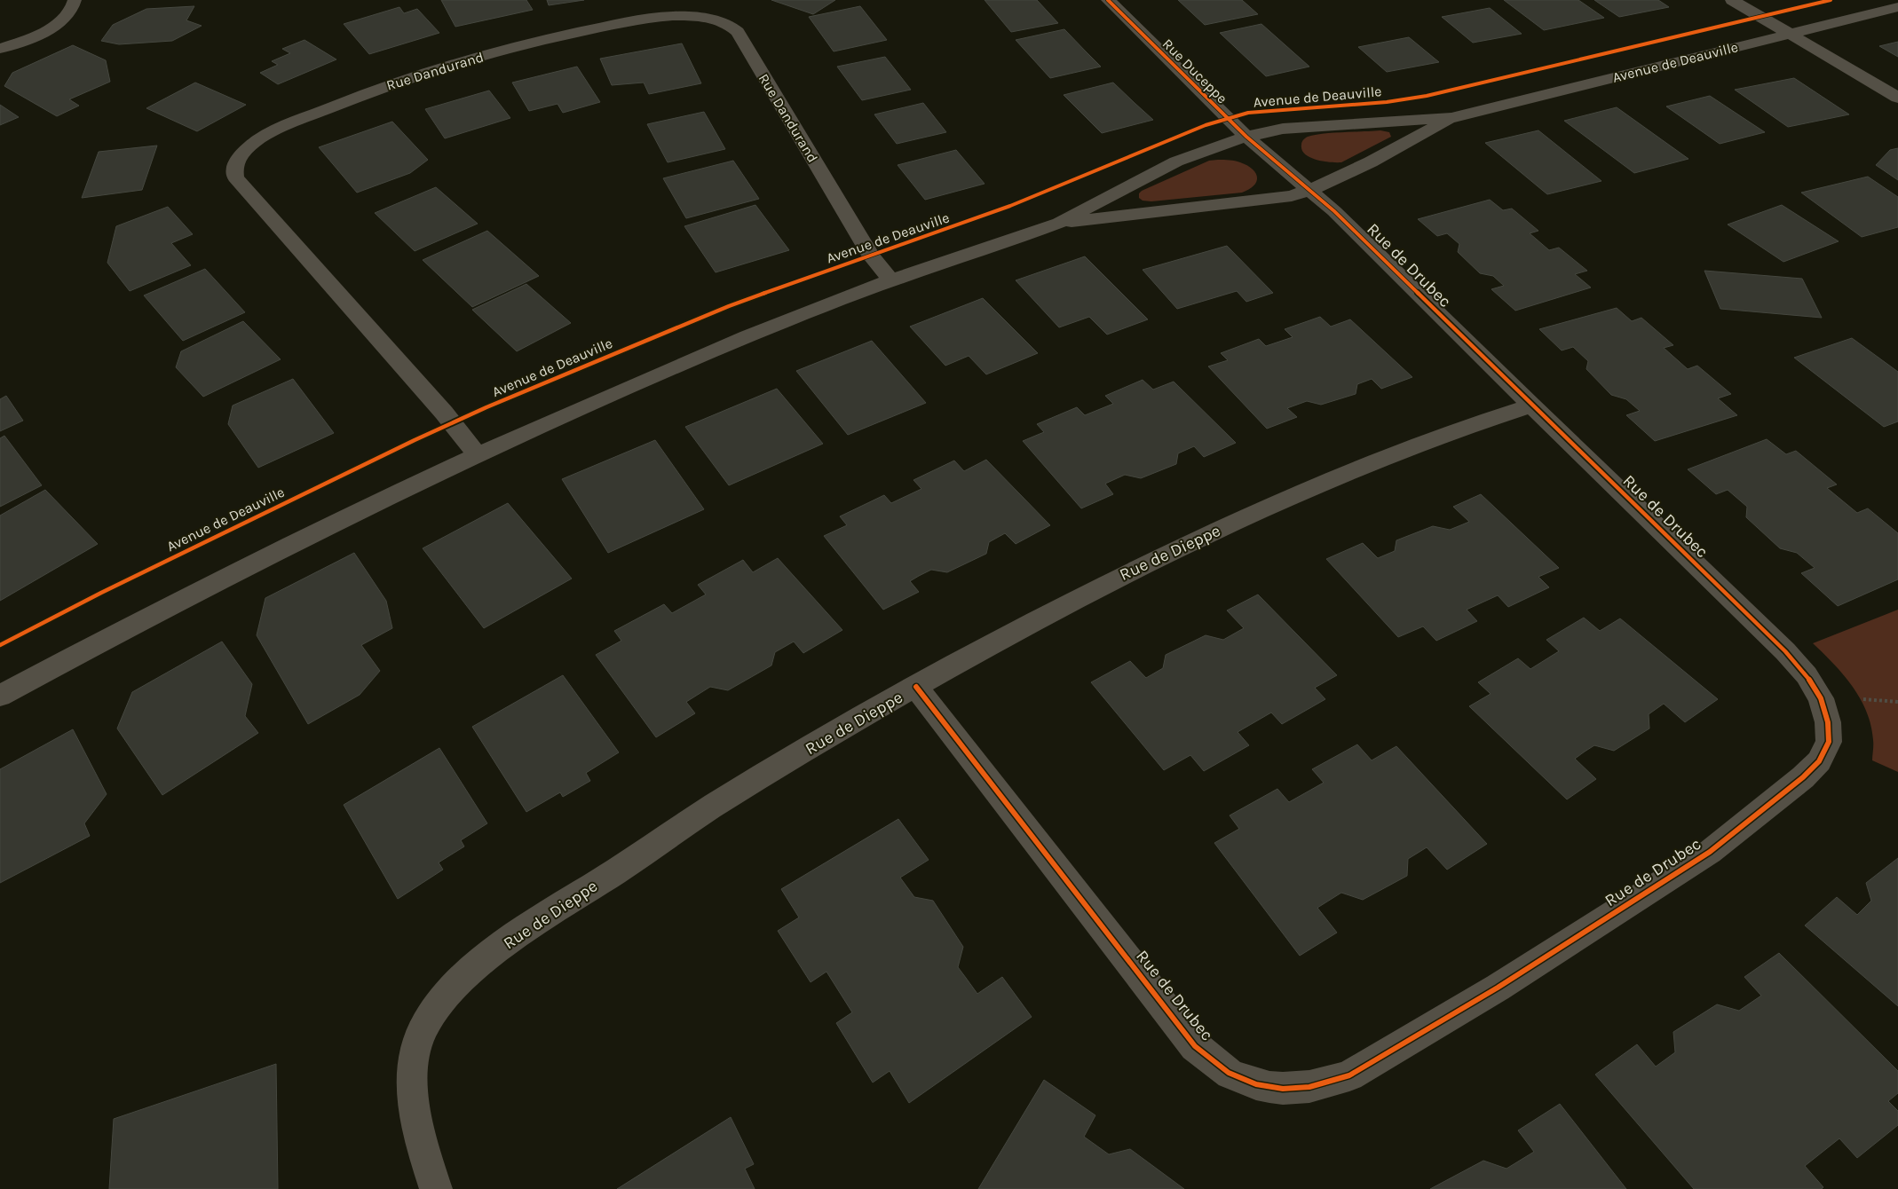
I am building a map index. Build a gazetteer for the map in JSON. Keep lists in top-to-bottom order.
{
  "streets": {
    "street": [
      "Avenue de Deauville",
      "Rue Dandurand",
      "Rue Duceppe",
      "Rue de Drubec",
      "Rue de Dieppe"
    ]
  },
  "crossings": [
    ["Avenue de Deauville", "Rue Dandurand"],
    ["Avenue de Deauville", "Rue Duceppe"],
    ["Avenue de Deauville", "Rue de Drubec"],
    ["Rue Duceppe", "Rue de Drubec"],
    ["Rue de Drubec", "Rue de Dieppe"]
  ]
}
